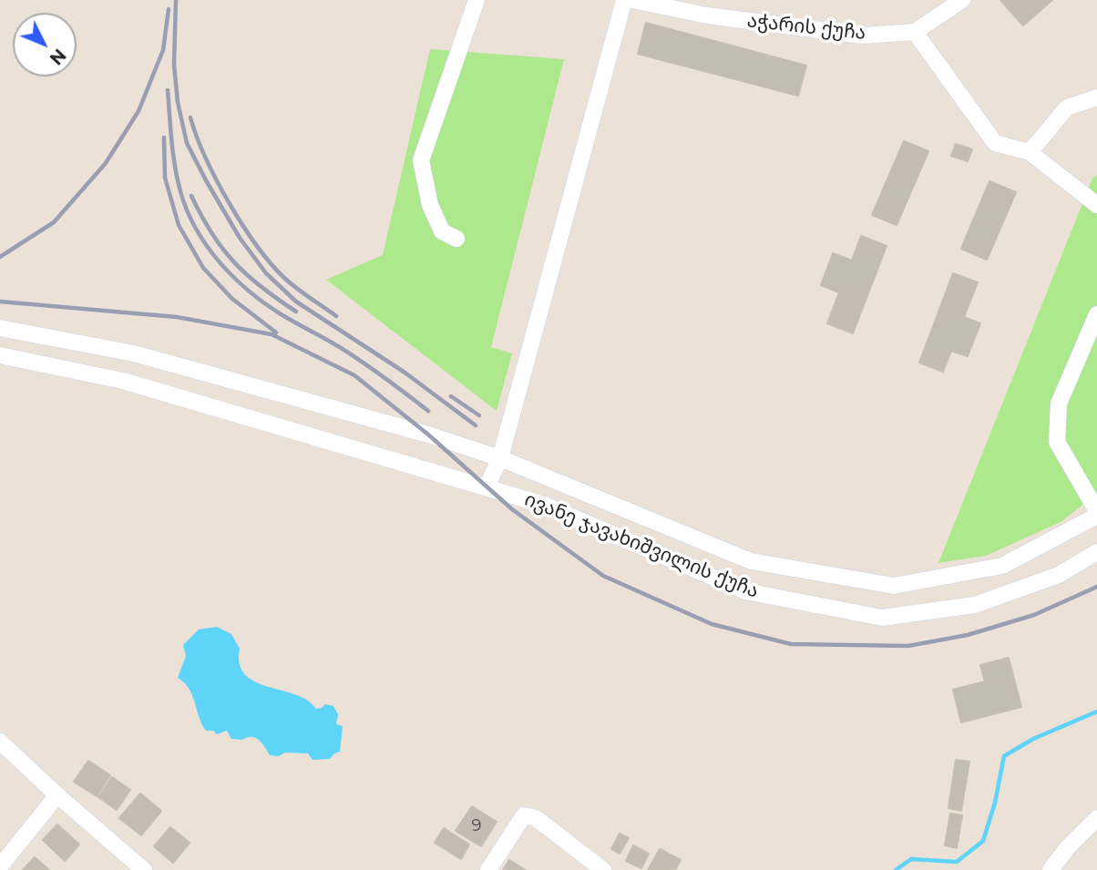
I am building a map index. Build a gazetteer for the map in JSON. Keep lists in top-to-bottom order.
{
  "streets": {
    "street": ["აჭარის ქუჩა", "ივანე ჯავახიშვილის ქუჩა"]
  },
  "house_numbers": ["9"],
  "north": "bottom right"
}
